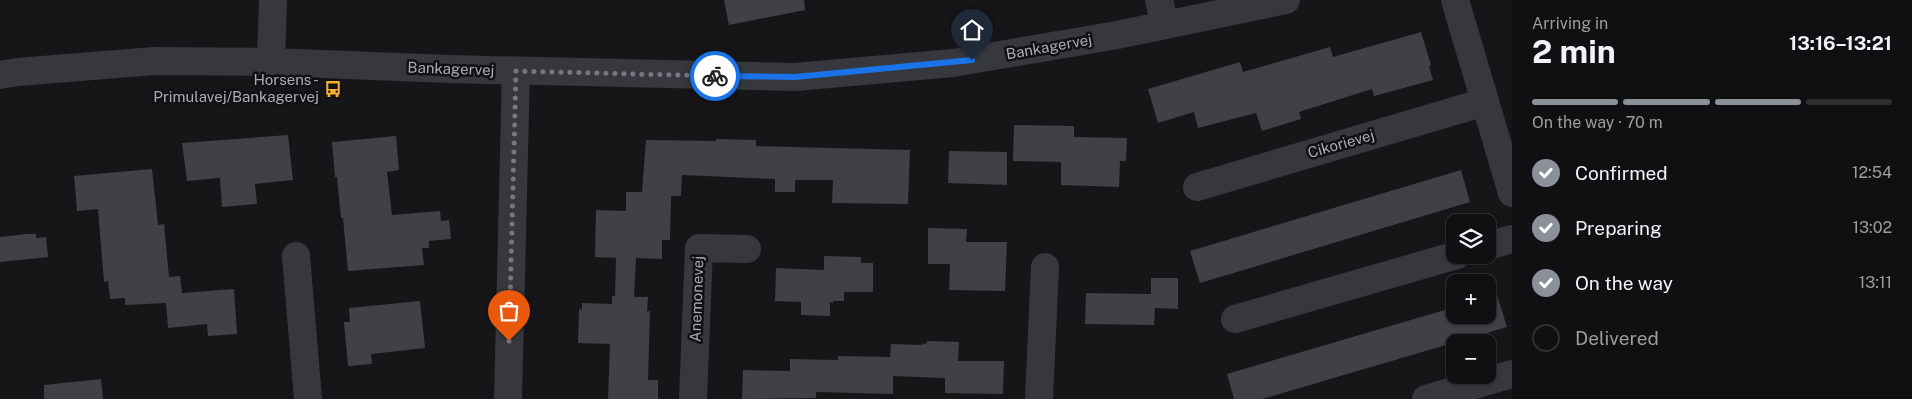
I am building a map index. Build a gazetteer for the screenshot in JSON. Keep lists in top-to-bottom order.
{
  "streets": {
    "street": ["Bankagervej", "Cikorievej", "Anemonevej"]
  },
  "places": {
    "bus stop": ["Horsens - Primulavej/Bankagervej"]
  },
  "page": {
    "heading": ["2 min", "Arriving in", "13:16–13:21"],
    "bar": "On the way · 70 m",
    "list": [
      ["Confirmed", "12:54"],
      ["Preparing", "13:02"],
      ["On the way", "13:11"],
      "Delivered"
    ],
    "map_buttons": ["+", "−"]
  }
}
